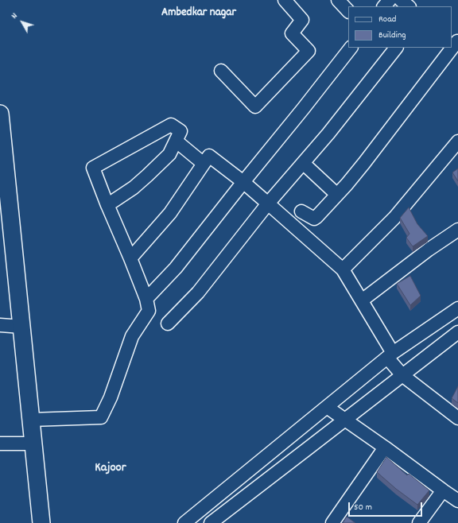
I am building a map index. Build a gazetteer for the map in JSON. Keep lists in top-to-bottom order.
{
  "districts": ["Ambedkar nagar", "Kajoor"],
  "legend": ["Road", "Building"],
  "scale_bar": "50 m",
  "north": "top left"
}
